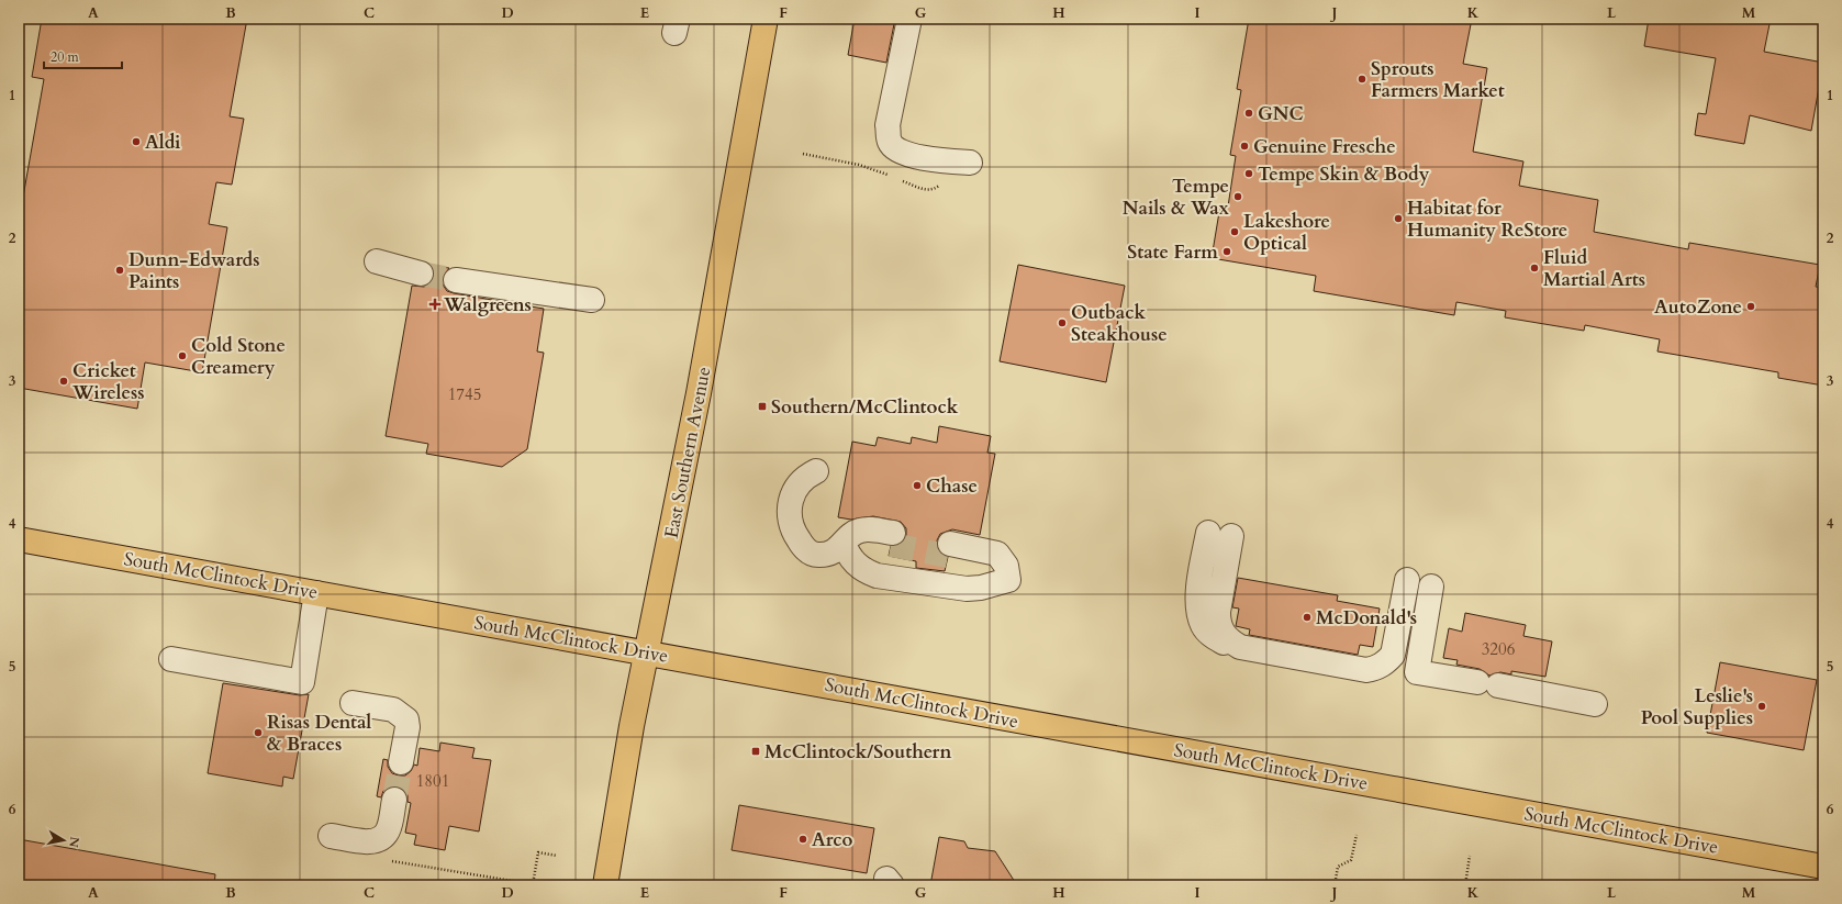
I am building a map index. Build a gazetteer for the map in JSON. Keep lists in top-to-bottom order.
{
  "streets": {
    "main road": ["East Southern Avenue", "South McClintock Drive"]
  },
  "crossings": [
    ["East Southern Avenue", "South McClintock Drive"]
  ],
  "places": {
    "other": [
      "Sprouts Farmers Market",
      "GNC",
      "Aldi",
      "Genuine Fresche",
      "Tempe Skin & Body",
      "Tempe Nails & Wax",
      "Habitat for Humanity ReStore",
      "Lakeshore Optical",
      "State Farm",
      "Fluid Martial Arts",
      "Dunn-Edwards Paints",
      "AutoZone",
      "Outback Steakhouse",
      "Cold Stone Creamery",
      "Cricket Wireless",
      "Chase",
      "McDonald's",
      "Leslie's Pool Supplies",
      "Risas Dental & Braces",
      "Arco"
    ],
    "health": ["Walgreens"],
    "transit": ["Southern/McClintock", "McClintock/Southern"]
  },
  "house_numbers": ["1745", "3206", "1801"],
  "scale_bar": "20 m",
  "north": "right",
  "grid": {
    "columns": [
      "A",
      "B",
      "C",
      "D",
      "E",
      "F",
      "G",
      "H",
      "I",
      "J",
      "K",
      "L",
      "M"
    ],
    "rows": [
      "1",
      "2",
      "3",
      "4",
      "5",
      "6"
    ]
  }
}
